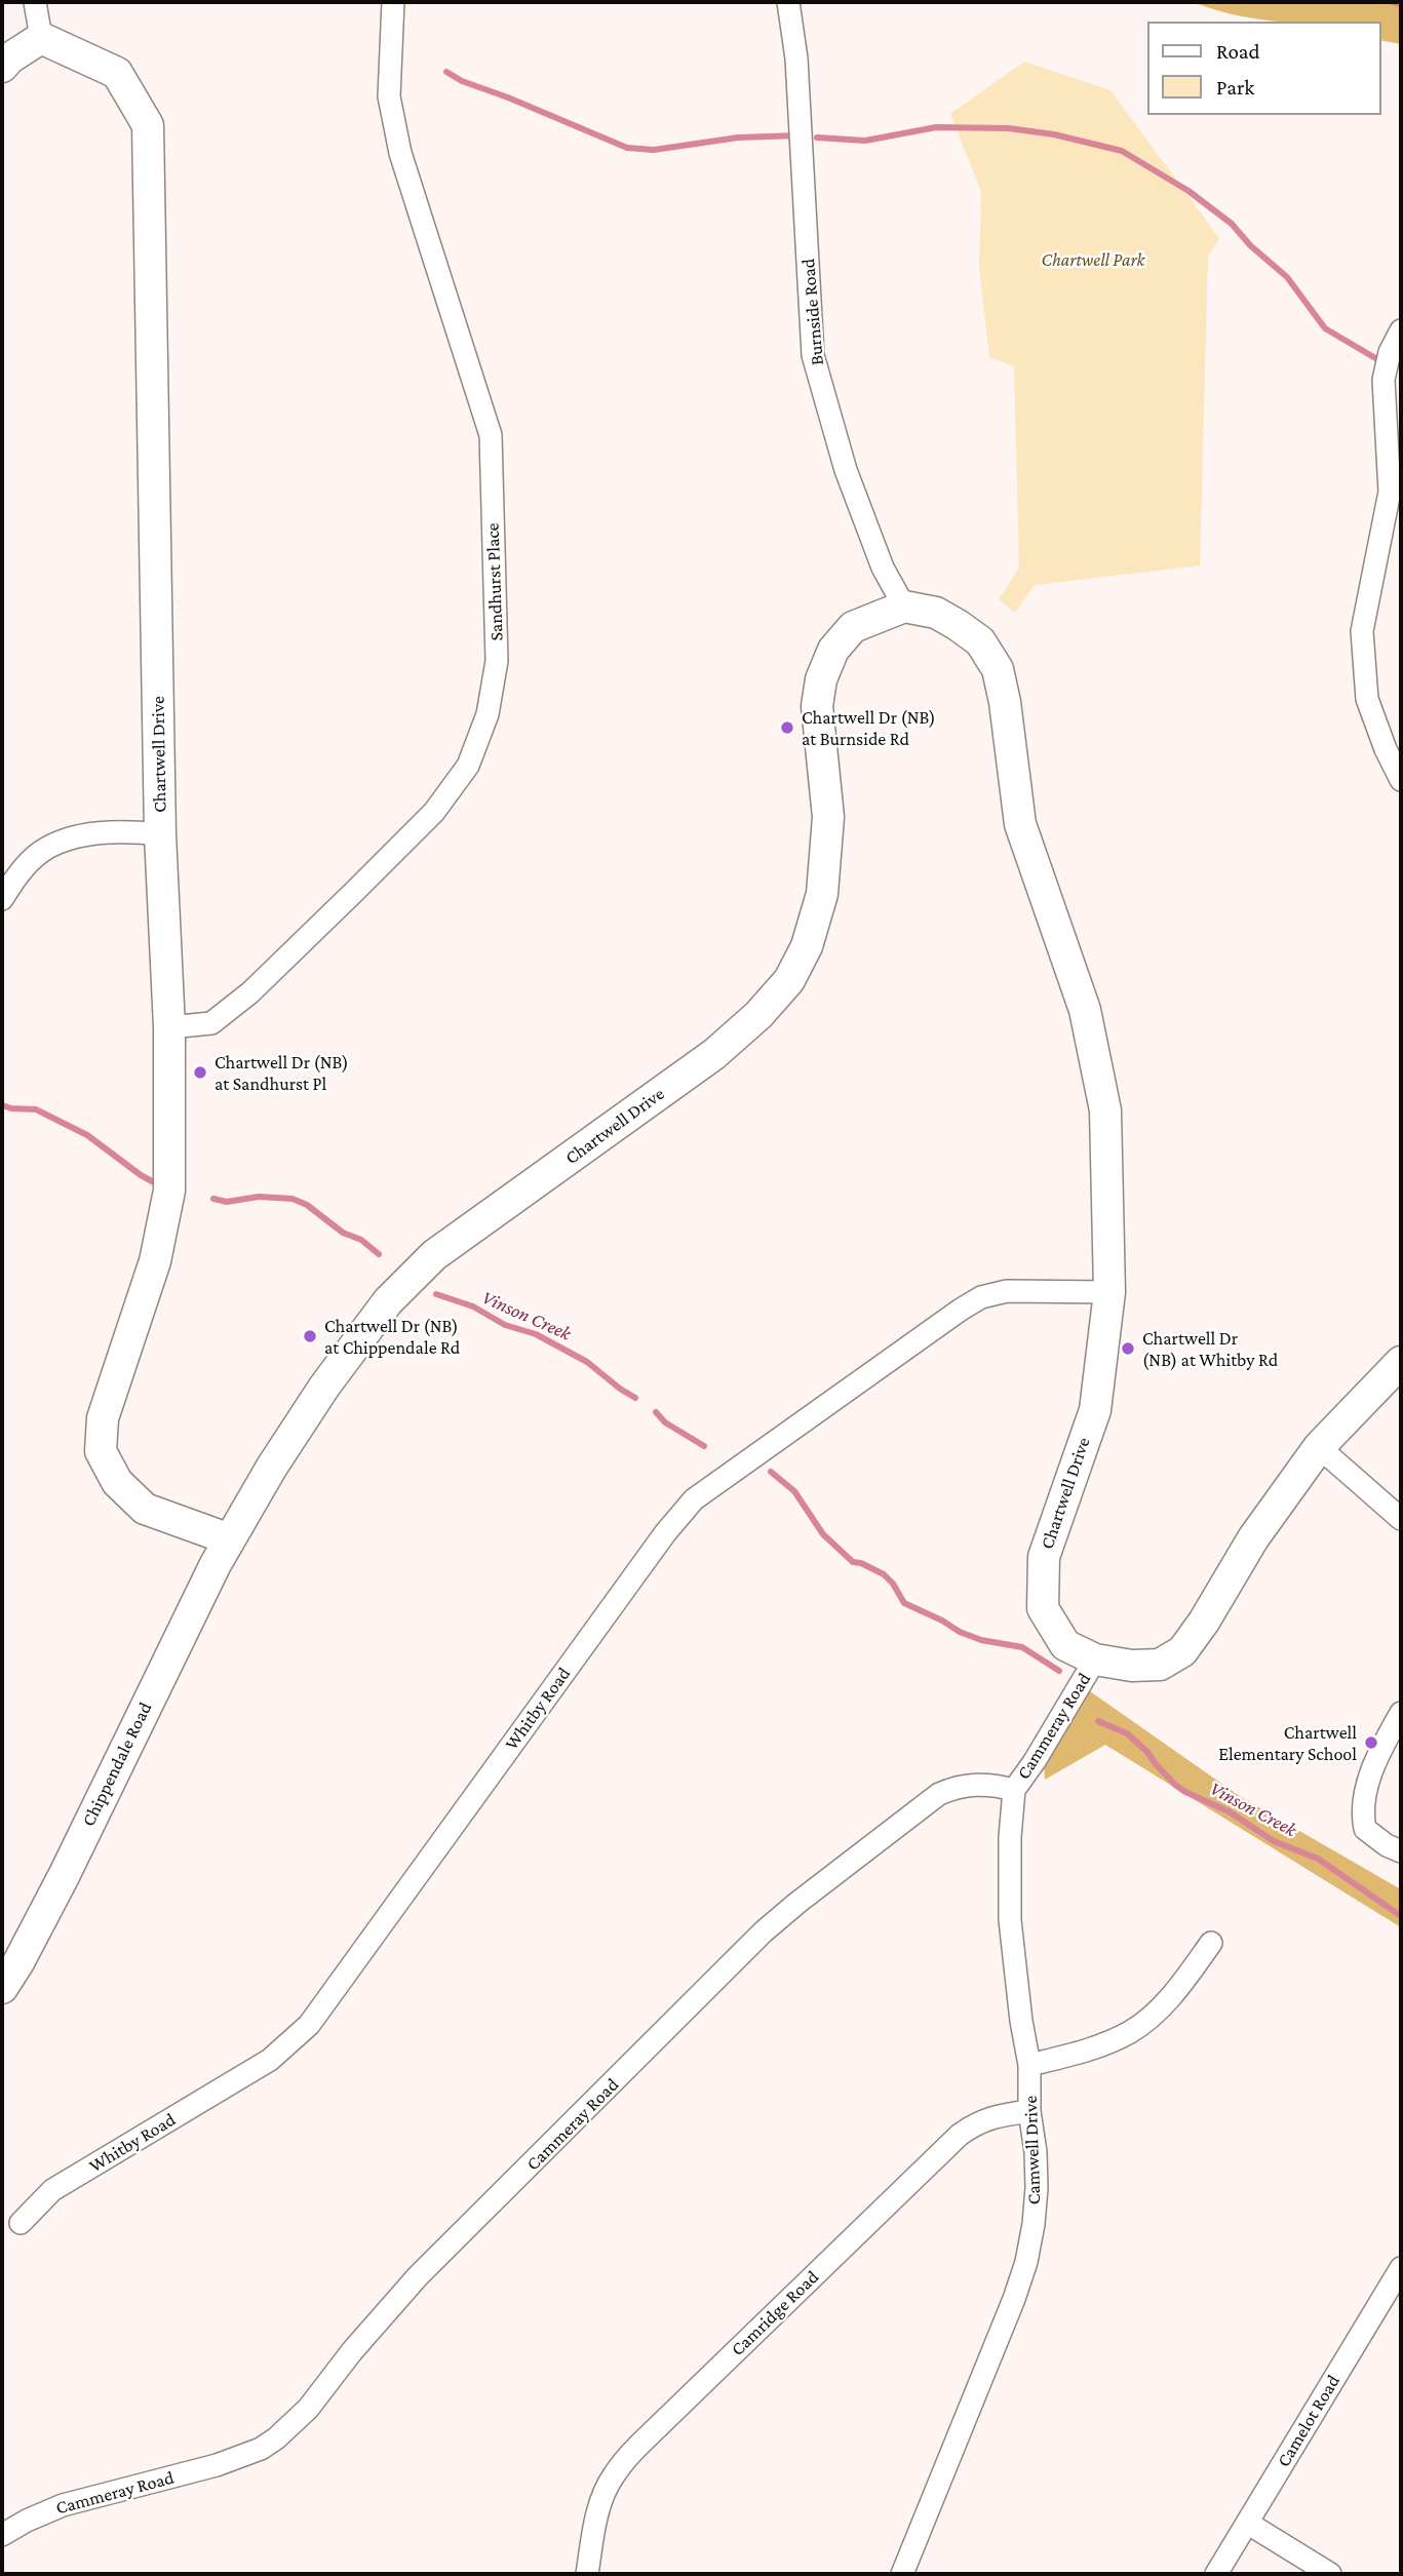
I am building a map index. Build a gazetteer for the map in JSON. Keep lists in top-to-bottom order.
{
  "streets": {
    "street": [
      "Burnside Road",
      "Sandhurst Place",
      "Chartwell Drive",
      "Whitby Road",
      "Cammeray Road",
      "Chippendale Road",
      "Camwell Drive",
      "Camridge Road",
      "Camelot Road"
    ]
  },
  "crossings": [
    ["Burnside Road", "Chartwell Drive"],
    ["Sandhurst Place", "Chartwell Drive"],
    ["Chartwell Drive", "Whitby Road"],
    ["Chartwell Drive", "Cammeray Road"],
    ["Chartwell Drive", "Chippendale Road"],
    ["Cammeray Road", "Camwell Drive"],
    ["Camwell Drive", "Camridge Road"]
  ],
  "water": ["Vinson Creek"],
  "parks": ["Chartwell Park"],
  "places": [
    "Chartwell Dr (NB) at Burnside Rd",
    "Chartwell Dr (NB) at Sandhurst Pl",
    "Chartwell Dr (NB) at Chippendale Rd",
    "Chartwell Dr (NB) at Whitby Rd",
    "Chartwell Elementary School"
  ],
  "legend": ["Road", "Park"]
}
